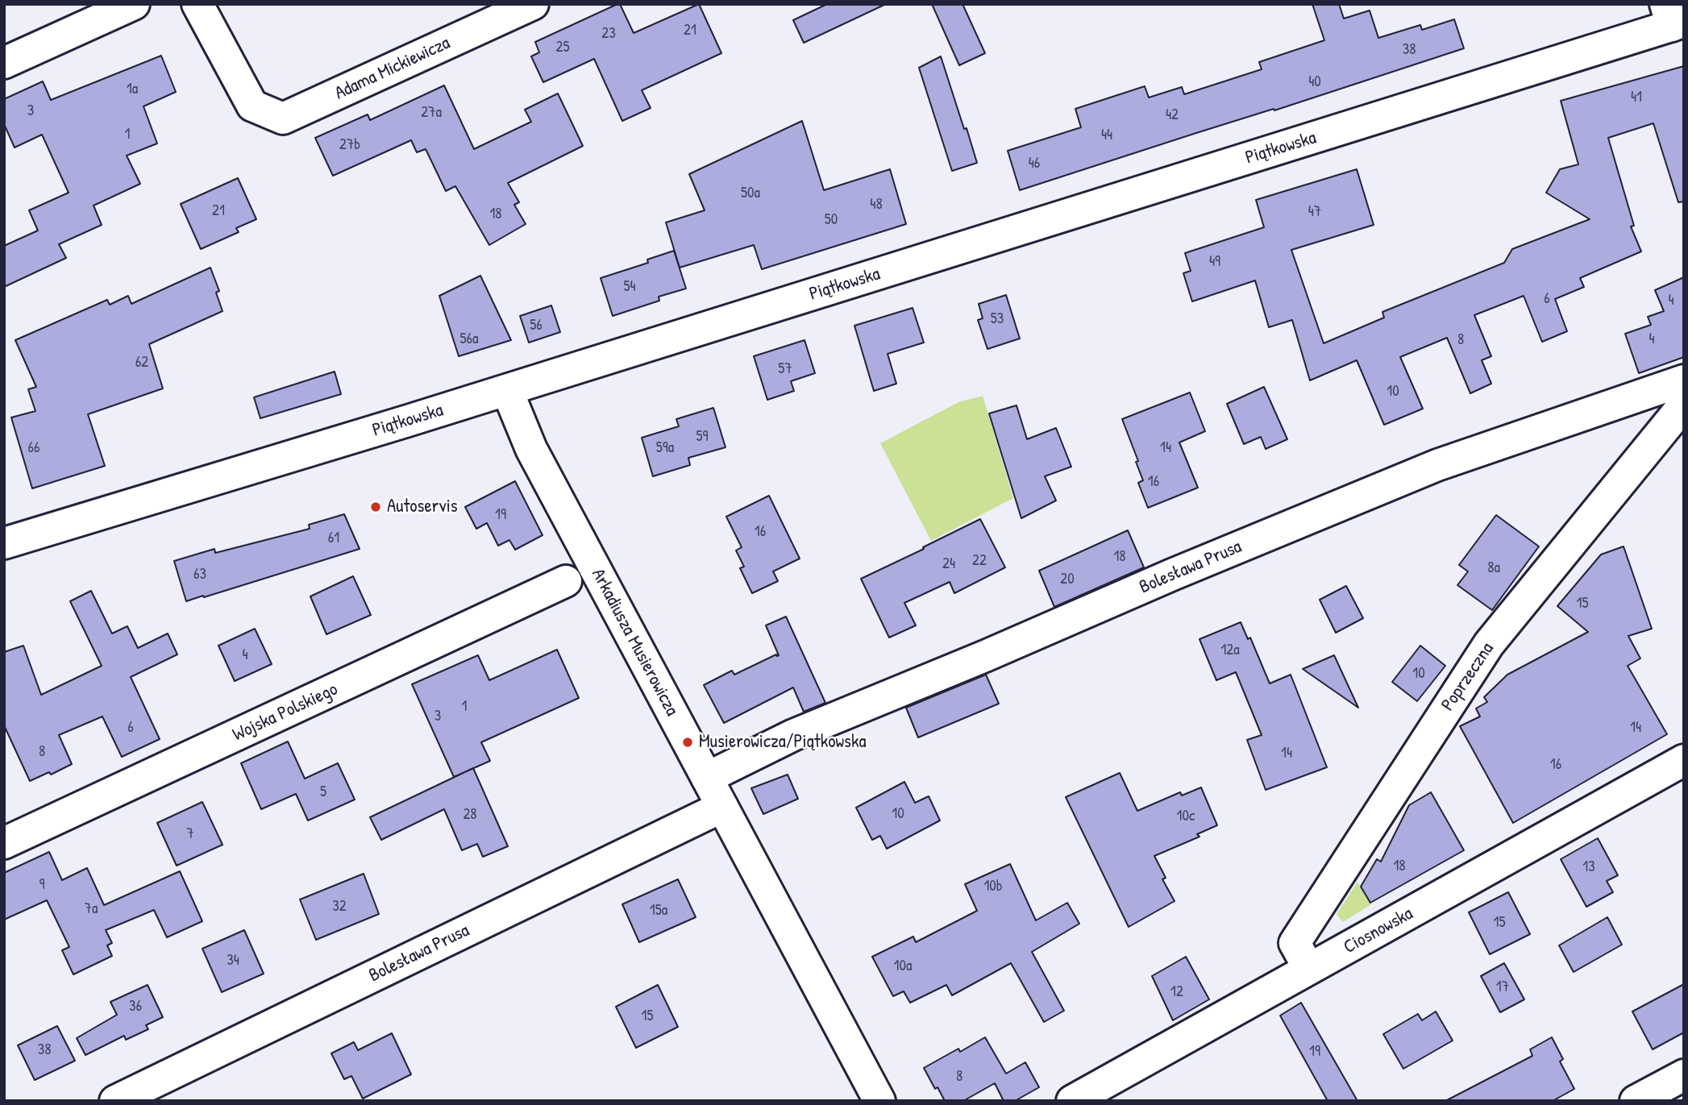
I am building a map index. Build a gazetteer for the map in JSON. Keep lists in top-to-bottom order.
{
  "streets": {
    "street": [
      "Adama Mickiewicza",
      "Piątkowska",
      "Bolesława Prusa",
      "Arkadiusza Musierowicza",
      "Poprzeczna",
      "Wojska Polskiego",
      "Ciosnowska"
    ]
  },
  "crossings": [
    ["Piątkowska", "Arkadiusza Musierowicza"],
    ["Bolesława Prusa", "Arkadiusza Musierowicza"],
    ["Poprzeczna", "Ciosnowska"]
  ],
  "places": ["Autoservis", "Musierowicza/Piątkowska"],
  "house_numbers": [
    "21",
    "23",
    "25",
    "38",
    "40",
    "1a",
    "41",
    "3",
    "27a",
    "42",
    "1",
    "44",
    "27b",
    "46",
    "50a",
    "48",
    "21",
    "47",
    "18",
    "50",
    "49",
    "54",
    "6",
    "4",
    "53",
    "56",
    "56a",
    "4",
    "8",
    "62",
    "57",
    "10",
    "59",
    "66",
    "59a",
    "14",
    "16",
    "19",
    "16",
    "61",
    "18",
    "22",
    "24",
    "8a",
    "63",
    "20",
    "15",
    "12a",
    "4",
    "10",
    "1",
    "3",
    "6",
    "14",
    "8",
    "14",
    "16",
    "5",
    "10",
    "28",
    "10c",
    "7",
    "18",
    "13",
    "9",
    "10b",
    "32",
    "7a",
    "15a",
    "15",
    "34",
    "10a",
    "17",
    "12",
    "36",
    "15",
    "38",
    "19",
    "8"
  ]
}
